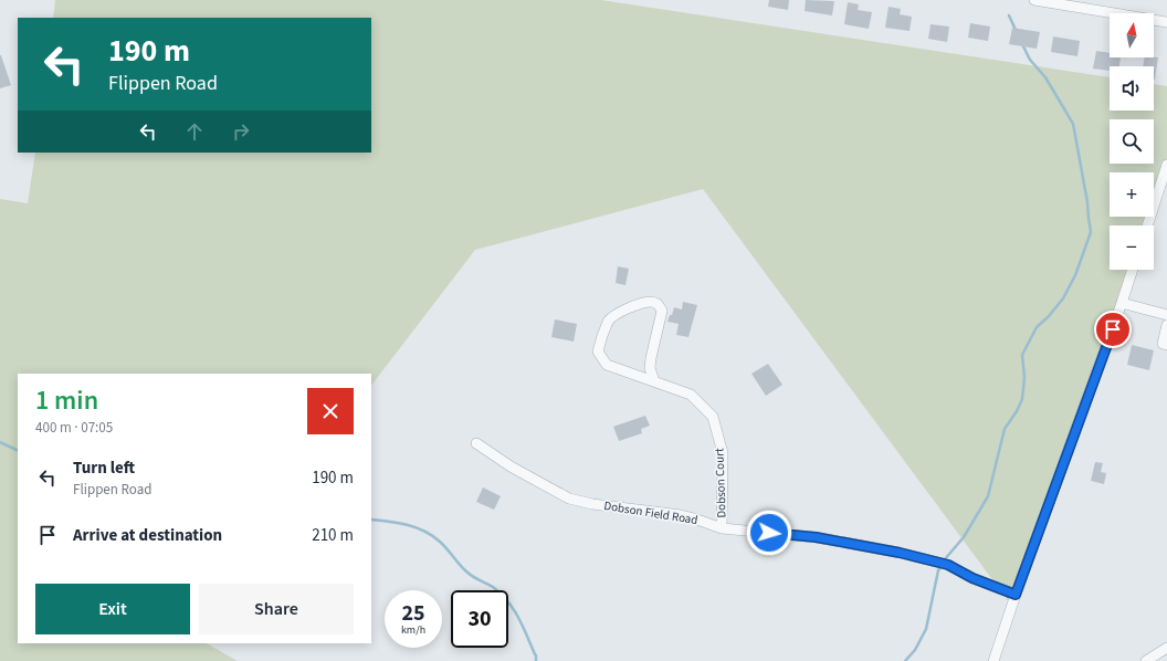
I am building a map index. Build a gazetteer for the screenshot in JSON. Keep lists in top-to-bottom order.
{
  "streets": {
    "street": ["Dobson Court", "Dobson Field Road"]
  },
  "crossings": [
    ["Dobson Court", "Dobson Field Road"]
  ],
  "north": "top",
  "page": {
    "map_buttons": ["+", "−"],
    "turn": ["190 m", "Flippen Road"],
    "heading": ["1 min", "400 m · 07:05"],
    "list": [
      {
        "name": "Turn left",
        "note": "Flippen Road",
        "value": "190 m"
      },
      {
        "name": "Arrive at destination",
        "value": "210 m"
      }
    ],
    "buttons": ["Exit", "Share"],
    "speed": "25 km/h",
    "limit": "30"
  }
}
